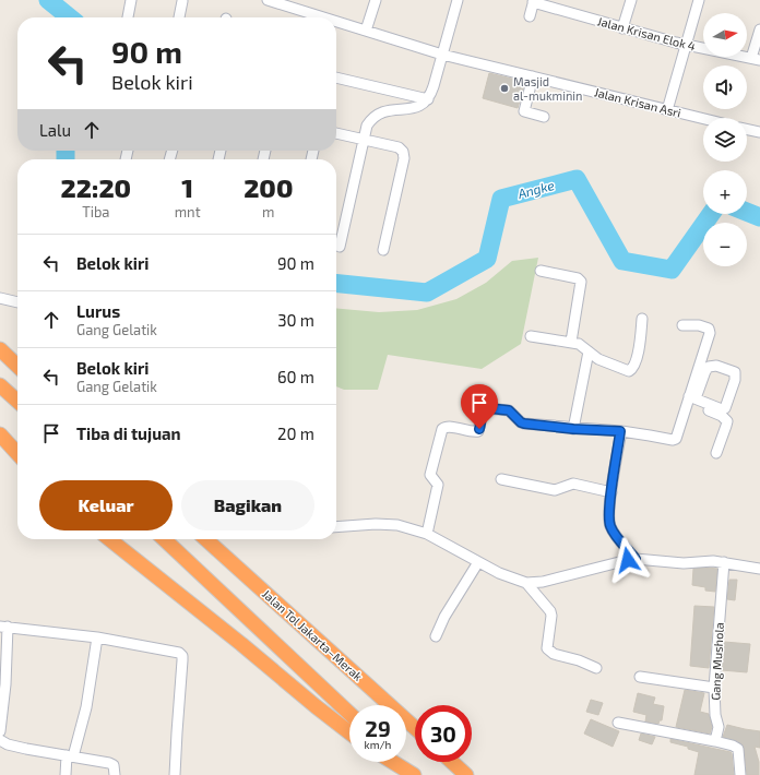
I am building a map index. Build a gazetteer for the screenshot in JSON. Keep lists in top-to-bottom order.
{
  "streets": {
    "highway": ["Jalan Tol Jakarta–Merak"],
    "street": ["Jalan Krisan Elok 4", "Jalan Krisan Asri", "Gang Mushola"]
  },
  "water": ["Angke"],
  "places": ["Masjid al-mukminin"],
  "north": "right",
  "page": {
    "map_buttons": ["+", "−"],
    "turn": ["90 m", "Belok kiri"],
    "then": "Lalu",
    "eta": [
      "22:20",
      "Tiba",
      "1",
      "mnt",
      "200",
      "m"
    ],
    "list": [
      {
        "name": "Belok kiri",
        "value": "90 m"
      },
      {
        "name": "Lurus",
        "note": "Gang Gelatik",
        "value": "30 m"
      },
      {
        "name": "Belok kiri",
        "note": "Gang Gelatik",
        "value": "60 m"
      },
      {
        "name": "Tiba di tujuan",
        "value": "20 m"
      }
    ],
    "buttons": ["Keluar", "Bagikan"],
    "speed": "29 km/h",
    "limit": "30"
  }
}
